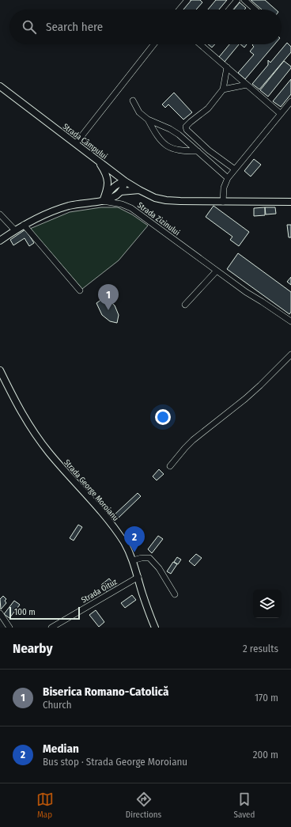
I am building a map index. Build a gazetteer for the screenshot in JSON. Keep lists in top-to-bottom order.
{
  "streets": {
    "main road": ["Strada Câmpului", "Strada Zizinului", "Strada George Moroianu"],
    "street": ["Strada Oituz"]
  },
  "crossings": [
    ["Strada George Moroianu", "Strada Oituz"]
  ],
  "scale_bar": "100 m",
  "page": {
    "search": "Search here",
    "pins": ["1", "2"],
    "scale": "100 m",
    "heading": ["Nearby", "2 results"],
    "list": [
      {
        "mark": "1",
        "name": "Biserica Romano-Catolică",
        "note": "Church",
        "value": "170 m"
      },
      {
        "mark": "2",
        "name": "Median",
        "note": "Bus stop · Strada George Moroianu",
        "value": "200 m"
      }
    ],
    "nav": ["Map", "Directions", "Saved"]
  }
}
